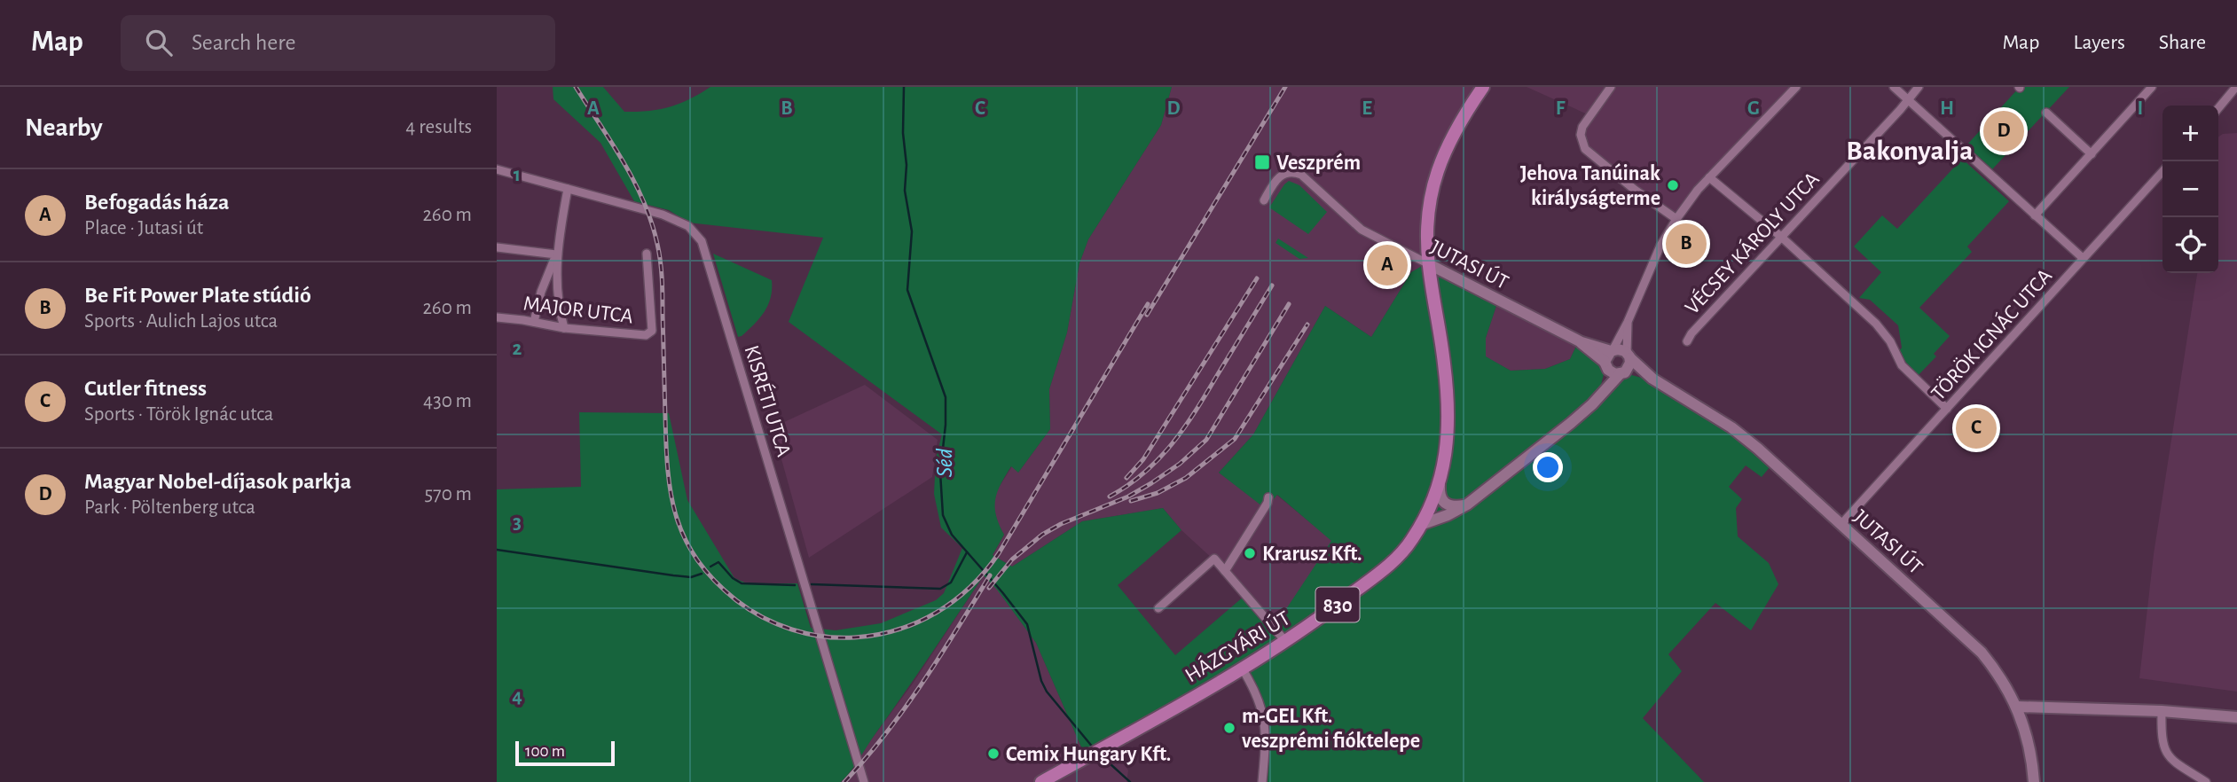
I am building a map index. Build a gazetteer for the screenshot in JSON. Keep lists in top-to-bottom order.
{
  "streets": {
    "main road": ["830", "HÁZGYÁRI ÚT"],
    "street": [
      "VÉCSEY KÁROLY UTCA",
      "JUTASI ÚT",
      "MAJOR UTCA",
      "TÖRÖK IGNÁC UTCA",
      "KISRÉTI UTCA"
    ]
  },
  "crossings": [
    ["JUTASI ÚT", "TÖRÖK IGNÁC UTCA"],
    ["JUTASI ÚT", "830"],
    ["830", "HÁZGYÁRI ÚT"]
  ],
  "districts": ["Bakonyalja"],
  "water": ["Séd"],
  "places": {
    "transit": ["Veszprém"],
    "other": [
      "Jehova Tanúinak királyságterme",
      "Krarusz Kft.",
      "m-GEL Kft. veszprémi fióktelepe",
      "Cemix Hungary Kft."
    ]
  },
  "scale_bar": "100 m",
  "page": {
    "header": "Map",
    "search": "Search here",
    "nav": ["Map", "Layers", "Share"],
    "heading": ["Nearby", "4 results"],
    "map_buttons": ["+", "−"],
    "pins": [
      "D",
      "B",
      "A",
      "C"
    ],
    "list": [
      {
        "mark": "A",
        "name": "Befogadás háza",
        "note": "Place · Jutasi út",
        "value": "260 m"
      },
      {
        "mark": "B",
        "name": "Be Fit Power Plate stúdió",
        "note": "Sports · Aulich Lajos utca",
        "value": "260 m"
      },
      {
        "mark": "C",
        "name": "Cutler fitness",
        "note": "Sports · Török Ignác utca",
        "value": "430 m"
      },
      {
        "mark": "D",
        "name": "Magyar Nobel-díjasok parkja",
        "note": "Park · Pöltenberg utca",
        "value": "570 m"
      }
    ],
    "scale": "100 m"
  },
  "grid": {
    "columns": [
      "A",
      "B",
      "C",
      "D",
      "E",
      "F",
      "G",
      "H",
      "I"
    ],
    "rows": [
      "1",
      "2",
      "3",
      "4"
    ]
  }
}
